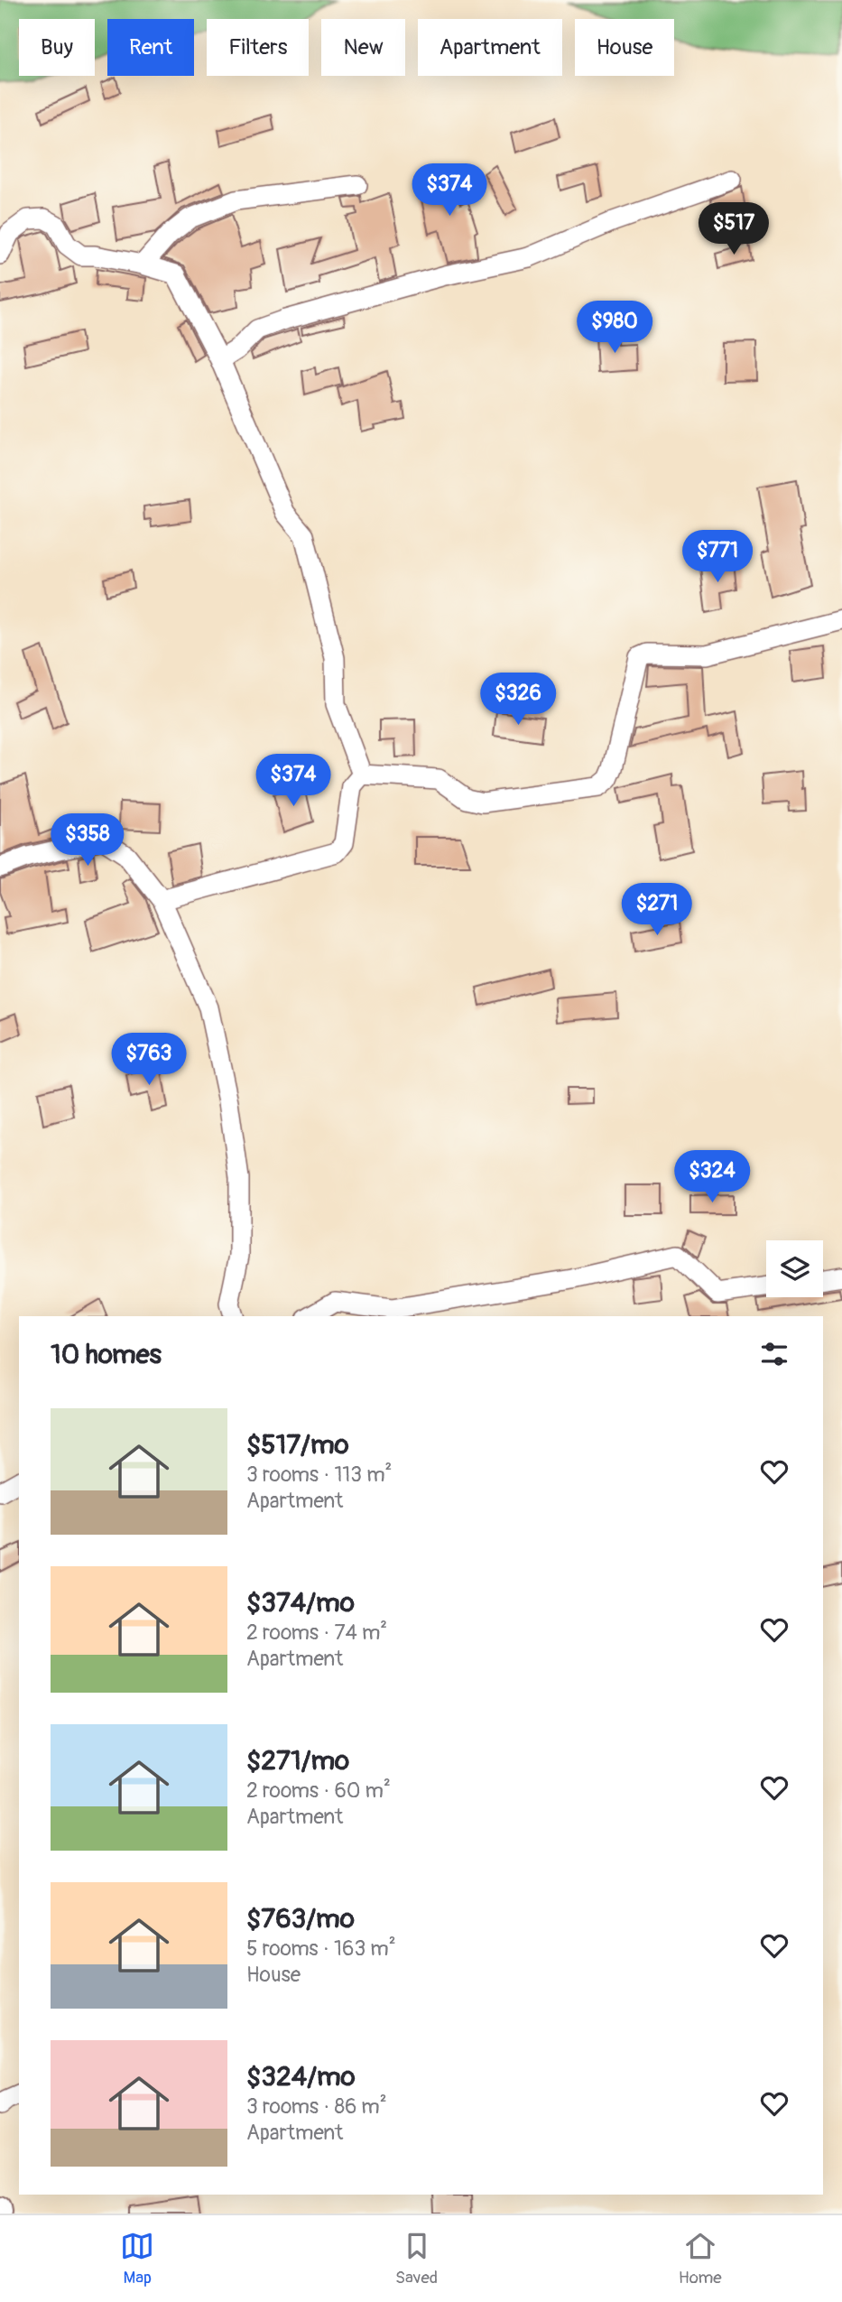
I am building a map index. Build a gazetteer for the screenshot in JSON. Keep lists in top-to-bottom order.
{
  "page": {
    "chip": [
      "Buy",
      "Rent",
      "Filters",
      "New",
      "Apartment",
      "House"
    ],
    "price": [
      "$374",
      "$517",
      "$980",
      "$771",
      "$326",
      "$374",
      "$358",
      "$271",
      "$763",
      "$324"
    ],
    "heading": "10 homes",
    "list": [
      {
        "name": "$517/mo",
        "note": "3 rooms · 113 m² · Apartment"
      },
      {
        "name": "$374/mo",
        "note": "2 rooms · 74 m² · Apartment"
      },
      {
        "name": "$271/mo",
        "note": "2 rooms · 60 m² · Apartment"
      },
      {
        "name": "$763/mo",
        "note": "5 rooms · 163 m² · House"
      },
      {
        "name": "$324/mo",
        "note": "3 rooms · 86 m² · Apartment"
      }
    ],
    "tabs": ["Map", "Saved", "Home"]
  }
}
